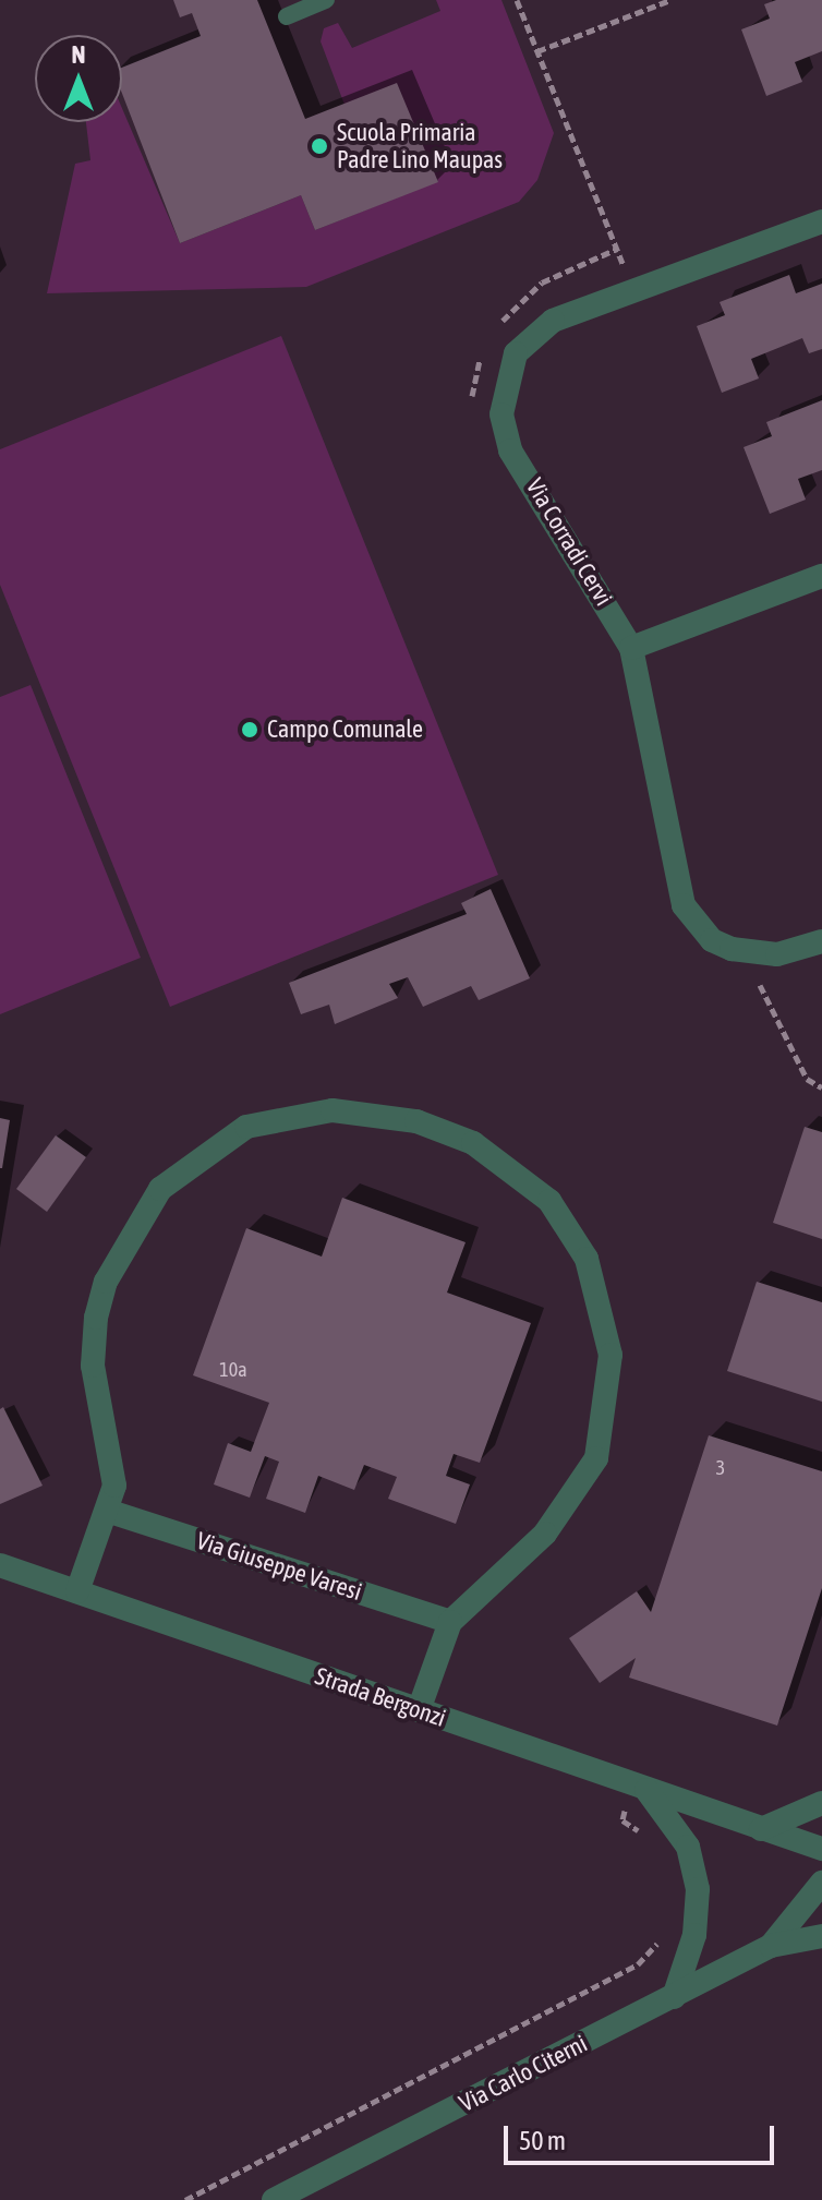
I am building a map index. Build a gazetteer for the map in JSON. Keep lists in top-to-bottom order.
{
  "streets": {
    "street": [
      "Via Corradi Cervi",
      "Via Giuseppe Varesi",
      "Strada Bergonzi",
      "Via Carlo Citerni"
    ]
  },
  "places": ["Scuola Primaria Padre Lino Maupas", "Campo Comunale"],
  "house_numbers": ["10a", "3"],
  "scale_bar": "50 m",
  "north": "top"
}
